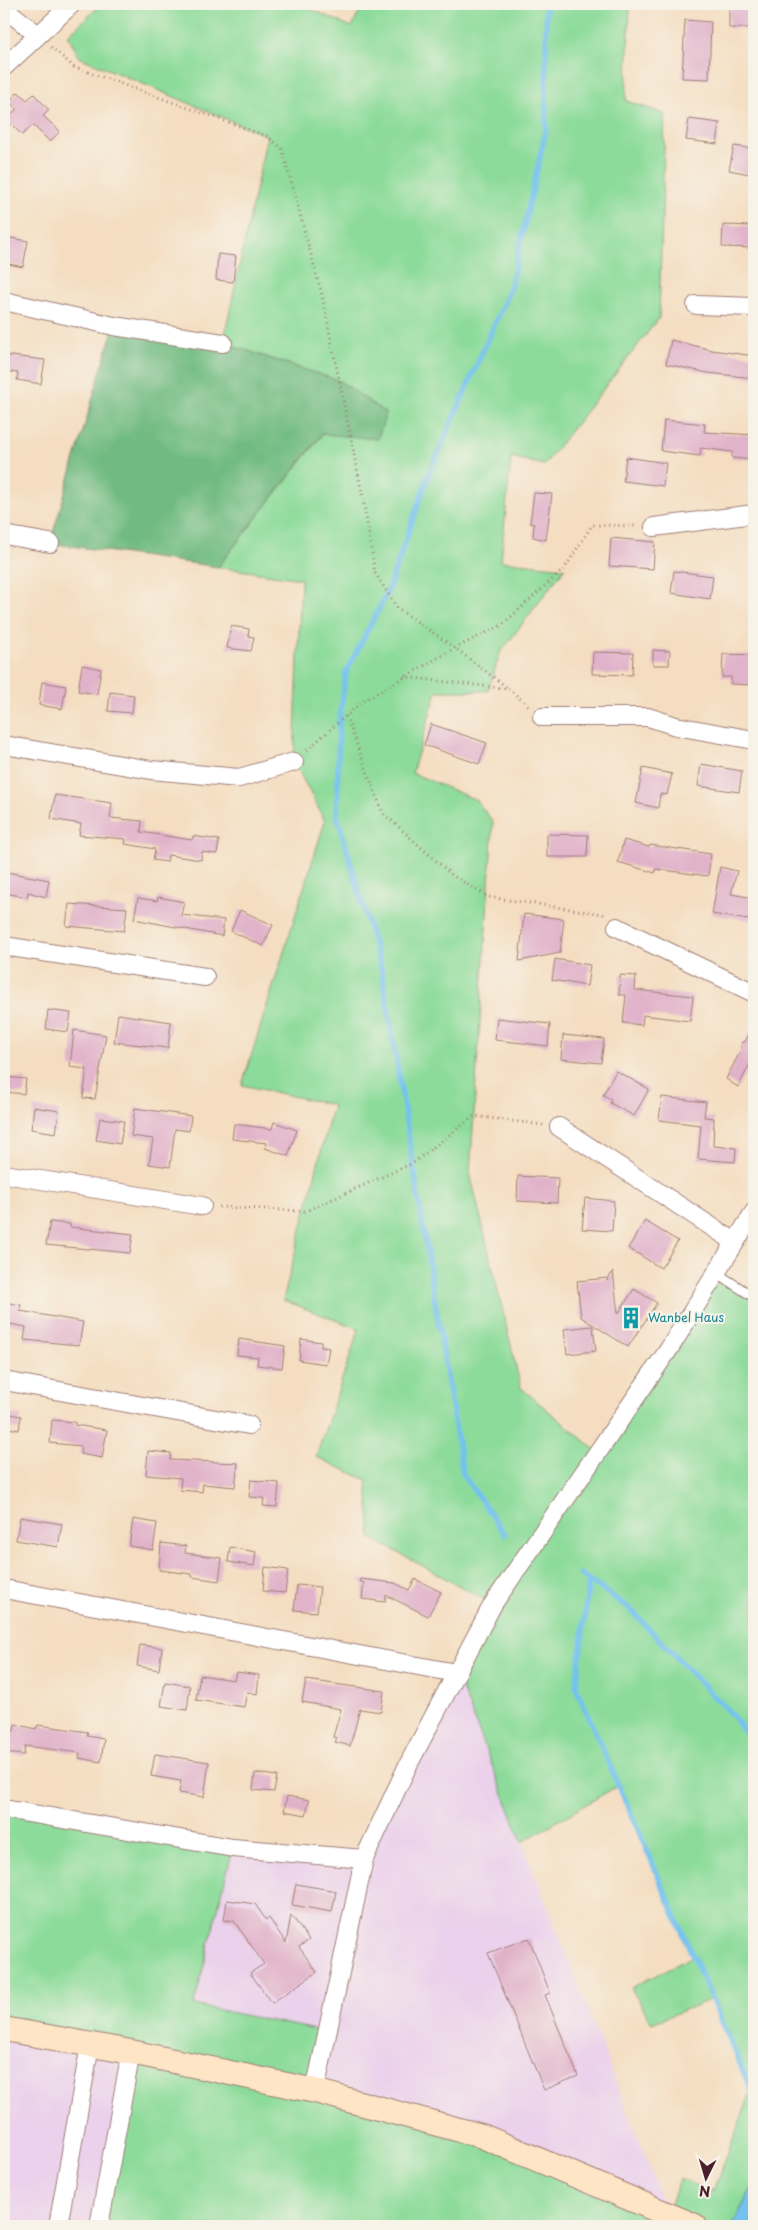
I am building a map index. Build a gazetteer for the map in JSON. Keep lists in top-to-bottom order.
{
  "places": {
    "building": ["Wanbel Haus"]
  },
  "north": "bottom"
}
